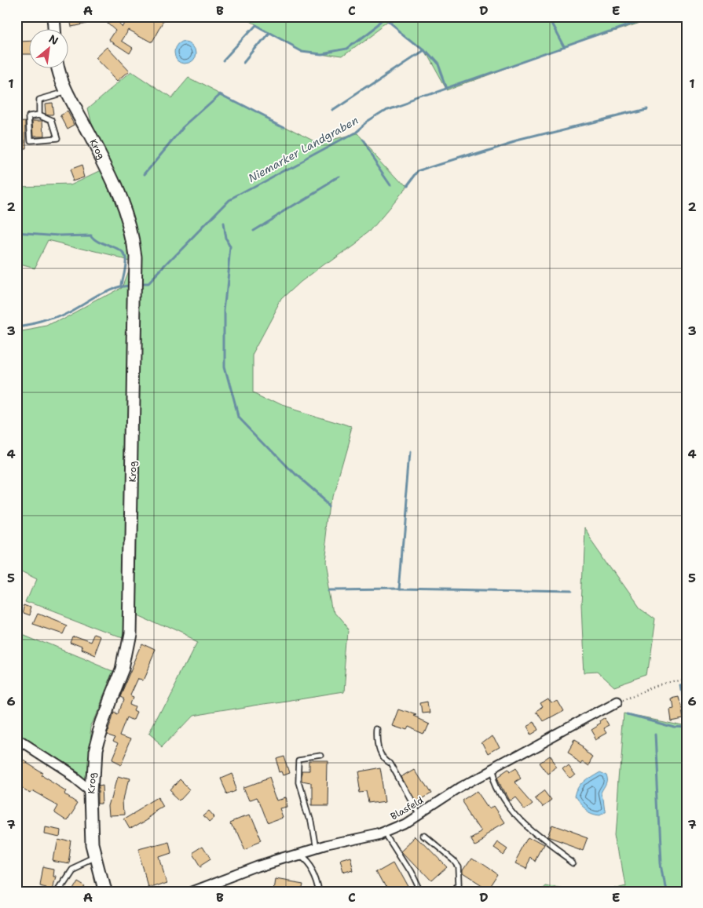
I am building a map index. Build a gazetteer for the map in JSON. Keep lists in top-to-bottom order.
{
  "streets": {
    "street": ["Krog", "Blasfeld"]
  },
  "water": ["Niemarker Landgraben"],
  "north": "top right",
  "grid": {
    "columns": [
      "A",
      "B",
      "C",
      "D",
      "E"
    ],
    "rows": [
      "1",
      "2",
      "3",
      "4",
      "5",
      "6",
      "7"
    ]
  }
}
